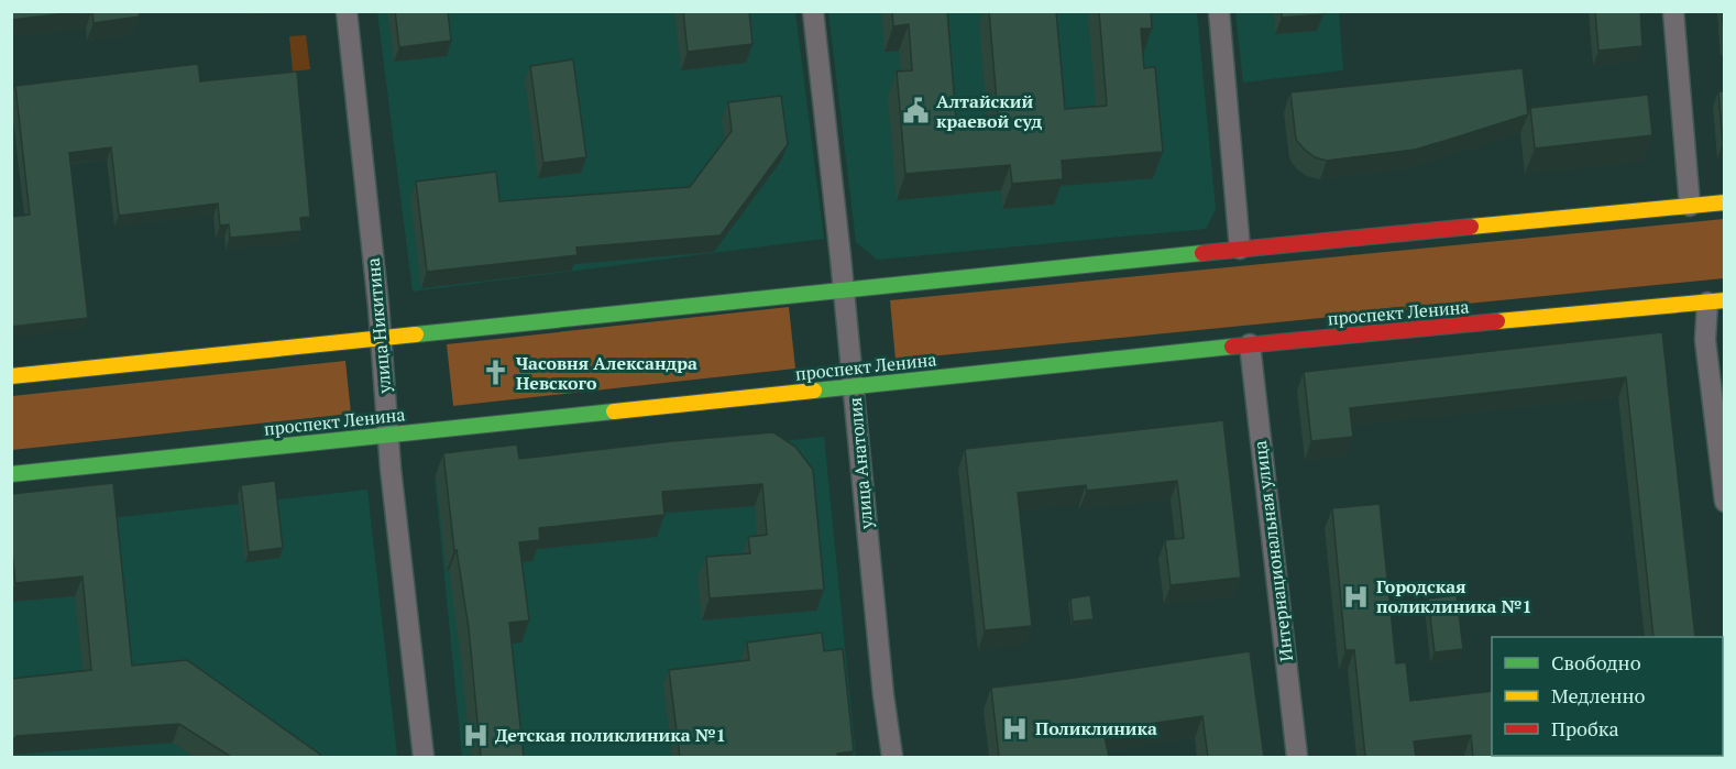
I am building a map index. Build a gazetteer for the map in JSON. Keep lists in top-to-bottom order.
{
  "streets": {
    "main road": ["проспект Ленина"],
    "street": ["улица Никитина", "улица Анатолия", "Интернациональная улица"]
  },
  "crossings": [
    ["проспект Ленина", "улица Никитина"],
    ["проспект Ленина", "улица Анатолия"],
    ["проспект Ленина", "Интернациональная улица"]
  ],
  "places": {
    "public building": ["Алтайский краевой суд"],
    "church": ["Часовня Александра Невского"],
    "hospital": ["Городская поликлиника №1", "Поликлиника", "Детская поликлиника №1"]
  },
  "legend": ["Свободно", "Медленно", "Пробка"]
}
